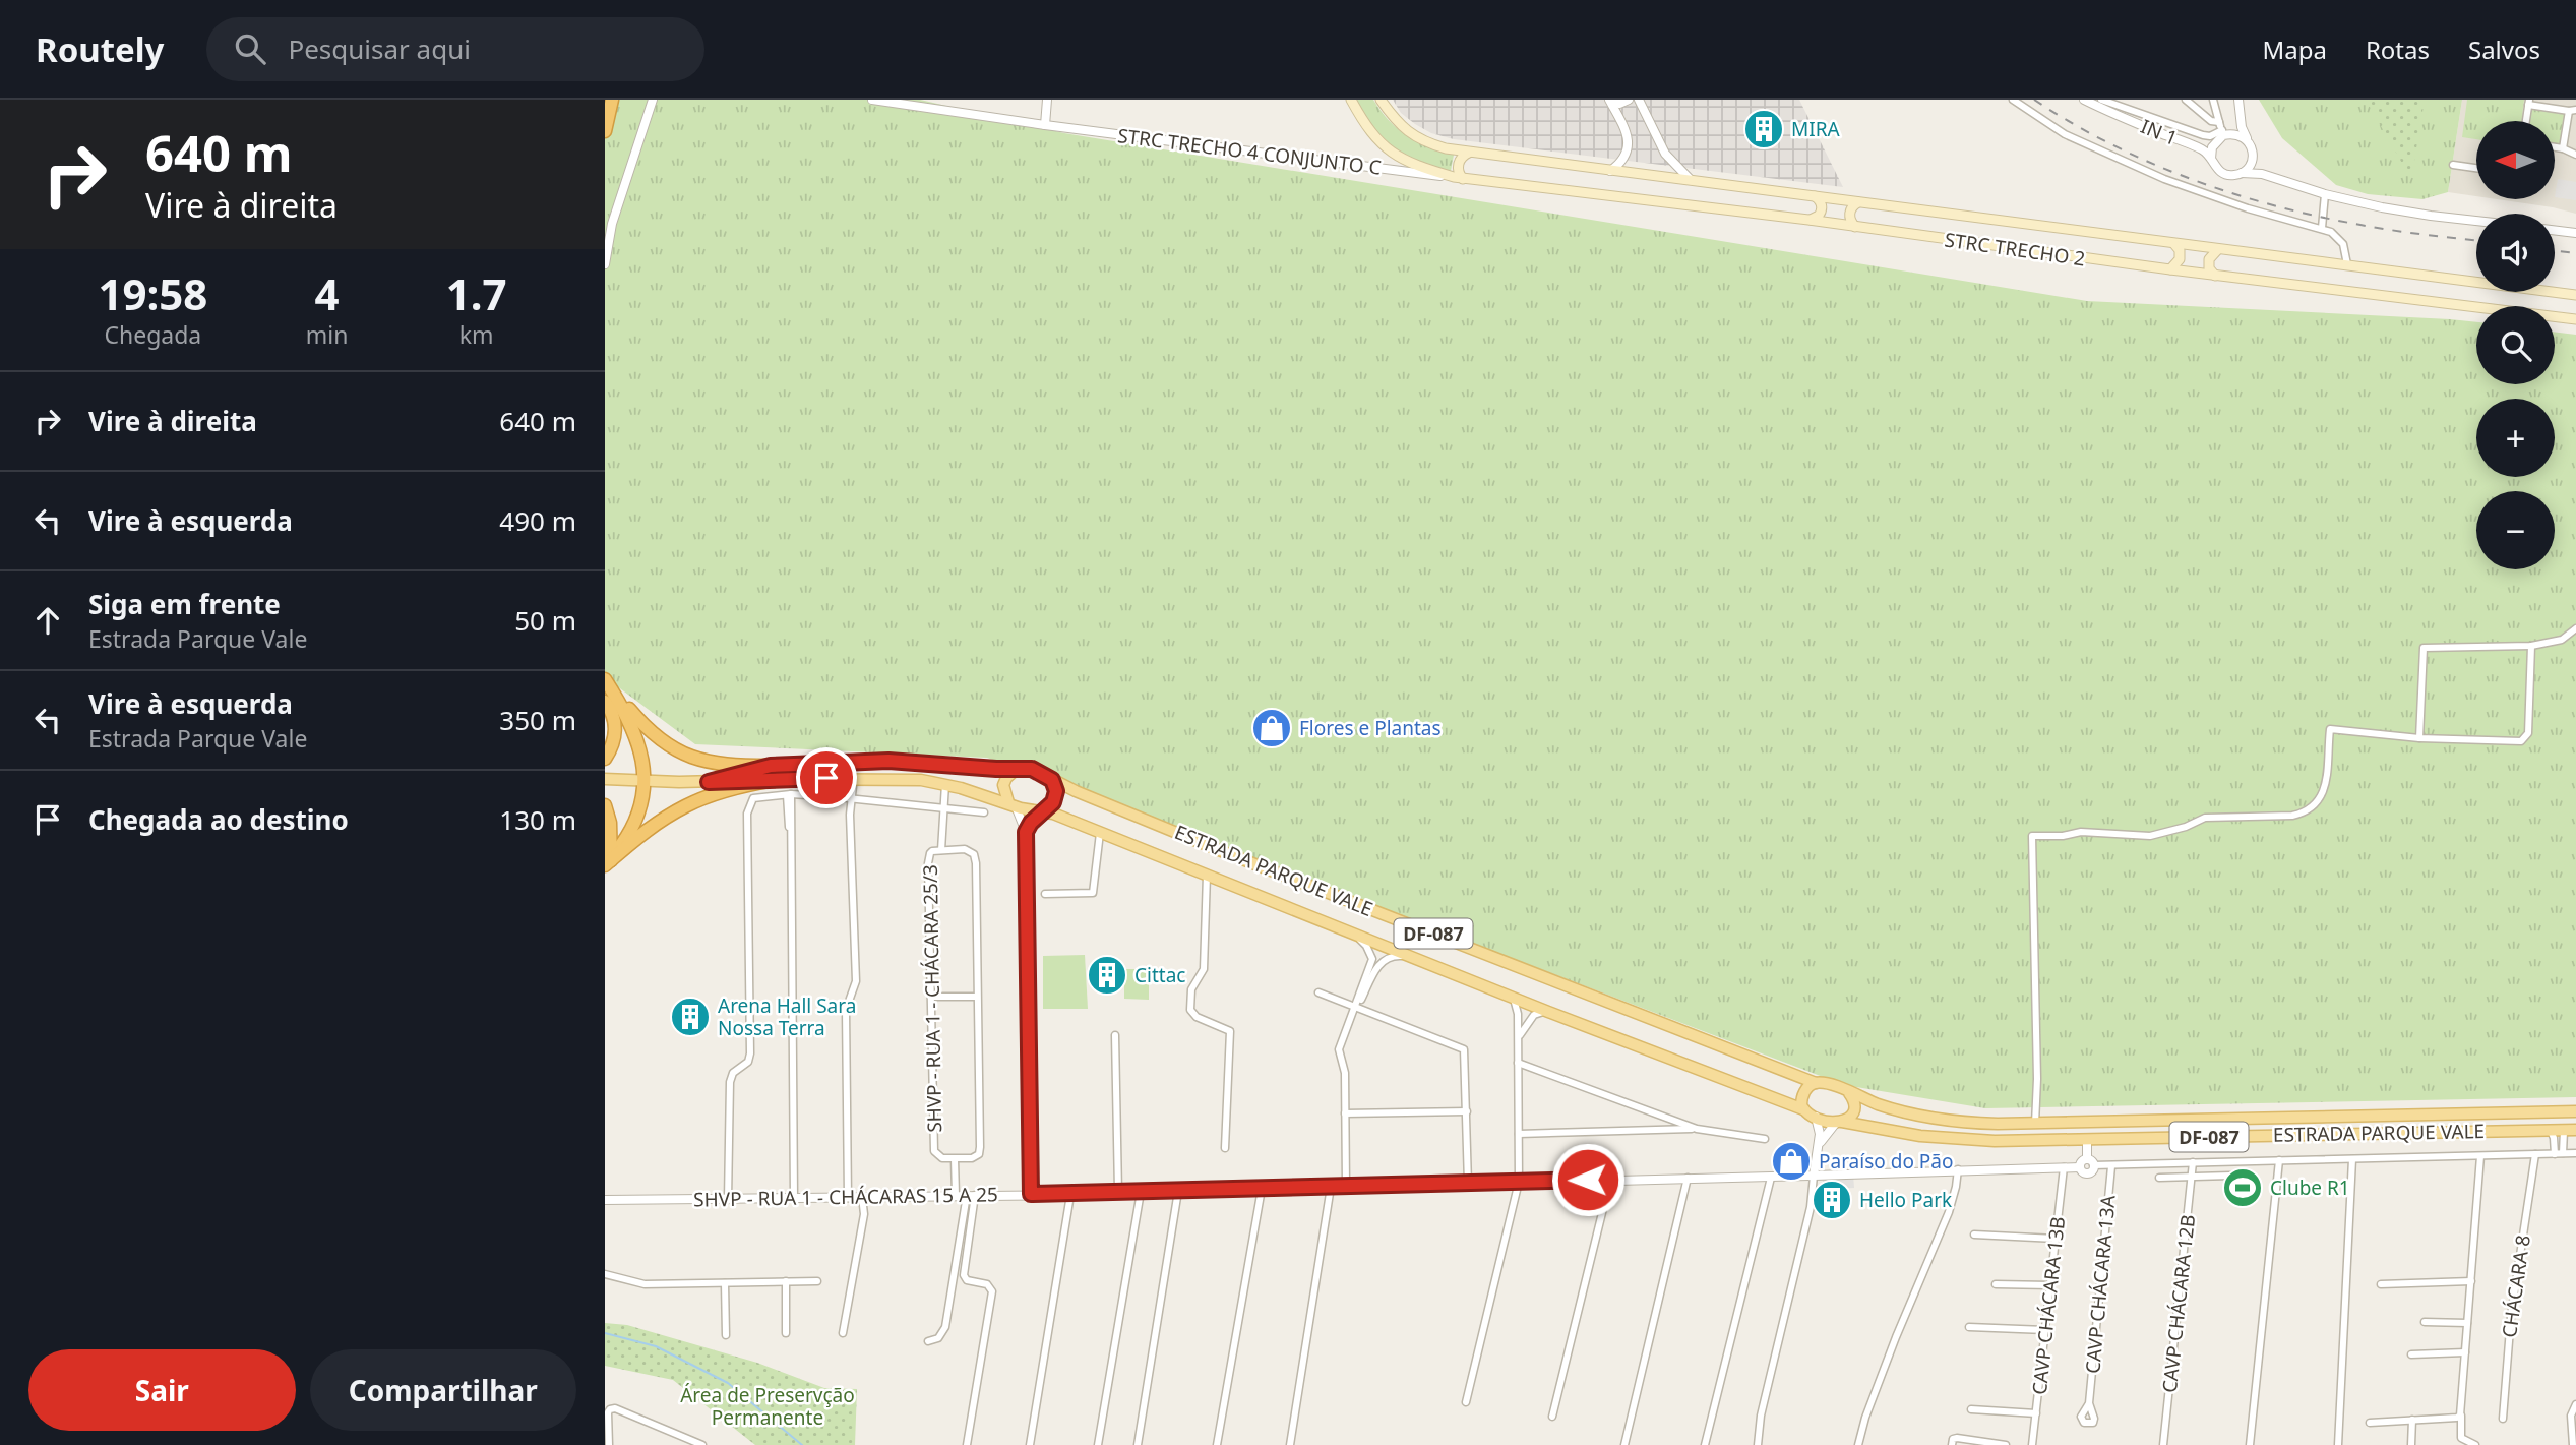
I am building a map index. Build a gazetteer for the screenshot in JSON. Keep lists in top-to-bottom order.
{
  "streets": {
    "main road": ["STRC TRECHO 2", "ESTRADA PARQUE VALE", "DF-087"],
    "street": [
      "IN 1",
      "STRC TRECHO 4 CONJUNTO C",
      "SHVP - RUA 1 - CHÁCARA 25/3",
      "SHVP - RUA 1 - CHÁCARAS 15 A 25",
      "CAVP CHÁCARA 13A",
      "CHÁCARA 8",
      "CAVP CHÁCARA 12B",
      "CAVP CHÁCARA 13B"
    ]
  },
  "crossings": [
    ["STRC TRECHO 4 CONJUNTO C", "STRC TRECHO 2"],
    ["ESTRADA PARQUE VALE", "DF-087"],
    ["SHVP - RUA 1 - CHÁCARA 25/3", "SHVP - RUA 1 - CHÁCARAS 15 A 25"],
    ["SHVP - RUA 1 - CHÁCARAS 15 A 25", "CAVP CHÁCARA 13B"]
  ],
  "parks": ["Área de Preservção Permanente"],
  "places": {
    "building": [
      "MIRA",
      "Cittac",
      "Arena Hall Sara Nossa Terra",
      "Hello Park"
    ],
    "shop": ["Flores e Plantas", "Paraíso do Pão"],
    "sports": ["Clube R1"]
  },
  "north": "left",
  "page": {
    "header": "Routely",
    "search": "Pesquisar aqui",
    "nav": ["Mapa", "Rotas", "Salvos"],
    "turn": ["640 m", "Vire à direita"],
    "map_buttons": ["+", "−"],
    "eta": [
      "19:58",
      "Chegada",
      "4",
      "min",
      "1.7",
      "km"
    ],
    "list": [
      {
        "name": "Vire à direita",
        "value": "640 m"
      },
      {
        "name": "Vire à esquerda",
        "value": "490 m"
      },
      {
        "name": "Siga em frente",
        "note": "Estrada Parque Vale",
        "value": "50 m"
      },
      {
        "name": "Vire à esquerda",
        "note": "Estrada Parque Vale",
        "value": "350 m"
      },
      {
        "name": "Chegada ao destino",
        "value": "130 m"
      }
    ],
    "buttons": ["Sair", "Compartilhar"]
  }
}
